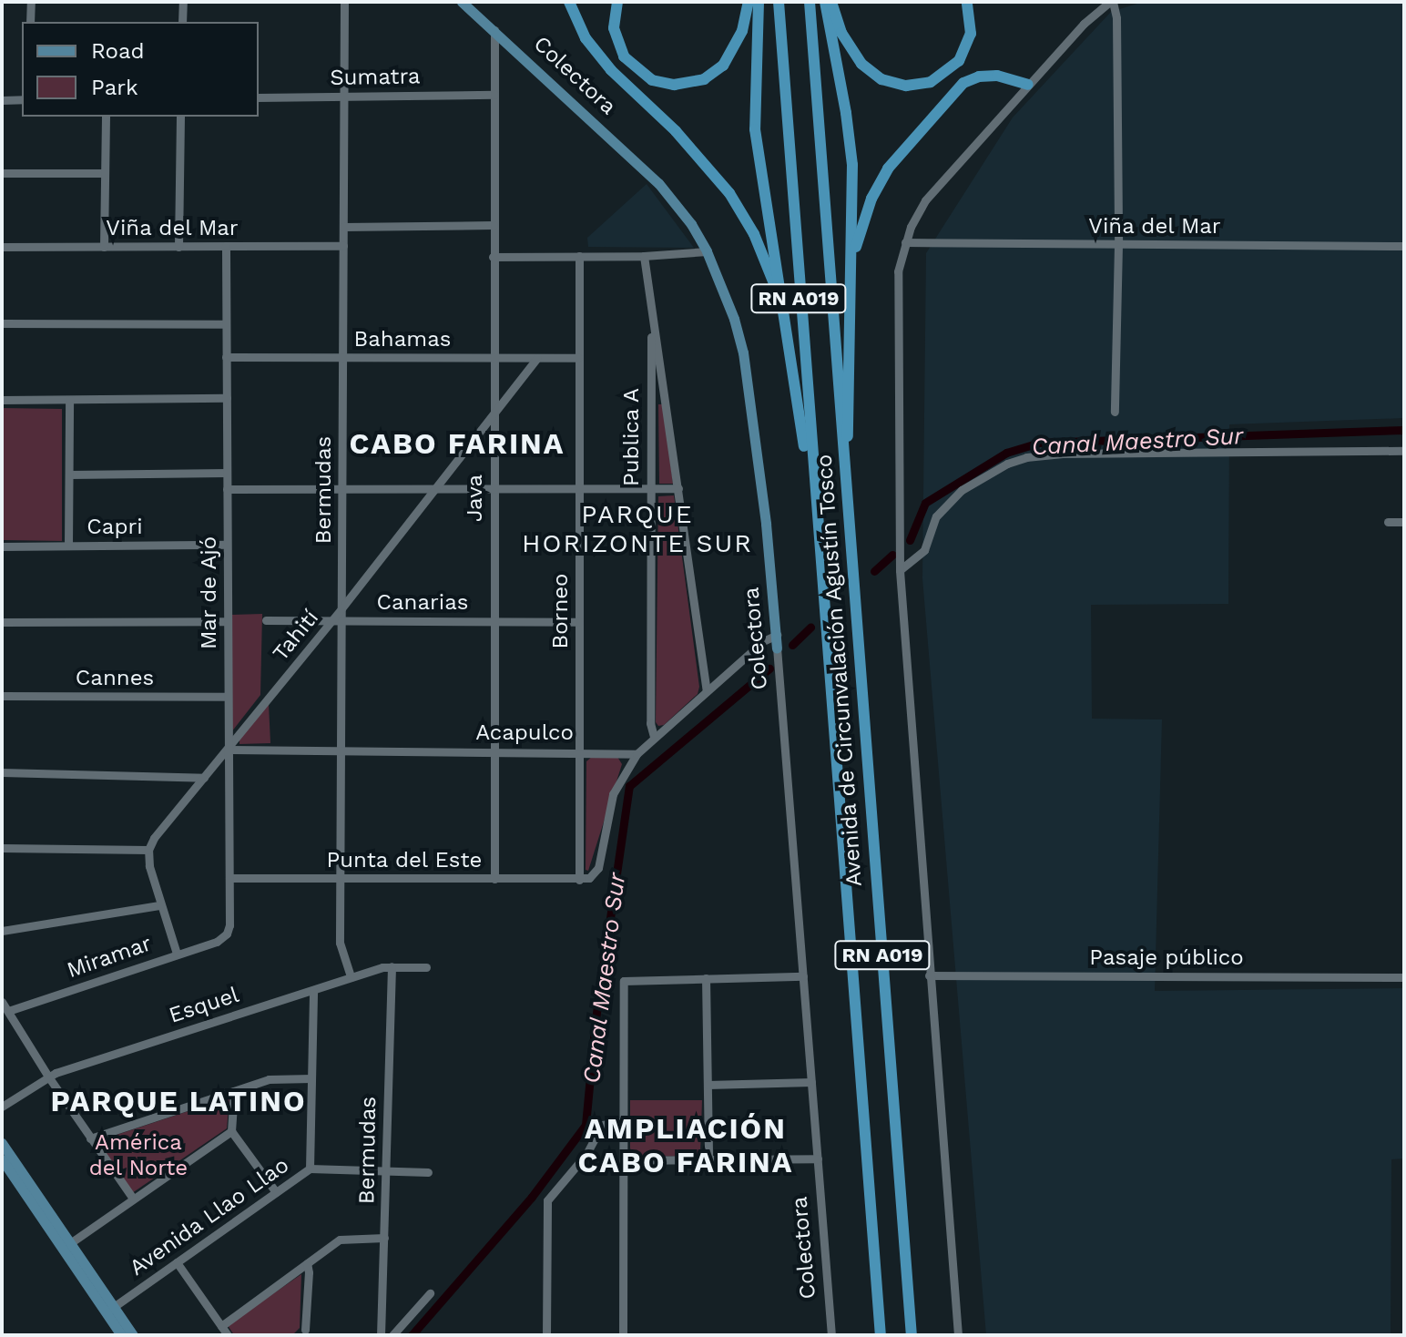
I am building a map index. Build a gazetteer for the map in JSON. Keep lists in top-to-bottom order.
{
  "streets": {
    "highway": ["RN A019", "Avenida de Circunvalación Agustín Tosco"],
    "main road": ["Colectora"],
    "street": [
      "Sumatra",
      "Viña del Mar",
      "Bahamas",
      "Publica A",
      "Bermudas",
      "Java",
      "Capri",
      "Mar de Ajó",
      "Canarias",
      "Borneo",
      "Tahití",
      "Cannes",
      "Acapulco",
      "Punta del Este",
      "Miramar",
      "Pasaje público",
      "Esquel",
      "Avenida Llao Llao"
    ]
  },
  "crossings": [
    ["Colectora", "Java"],
    ["Sumatra", "Bermudas"],
    ["Sumatra", "Java"],
    ["Viña del Mar", "Bermudas"],
    ["Viña del Mar", "Mar de Ajó"],
    ["Bahamas", "Bermudas"],
    ["Bahamas", "Java"],
    ["Bahamas", "Mar de Ajó"],
    ["Bahamas", "Borneo"],
    ["Bahamas", "Tahití"],
    ["Bermudas", "Canarias"],
    ["Bermudas", "Tahití"],
    ["Bermudas", "Acapulco"],
    ["Bermudas", "Punta del Este"],
    ["Bermudas", "Esquel"],
    ["Bermudas", "Avenida Llao Llao"],
    ["Java", "Canarias"],
    ["Java", "Tahití"],
    ["Java", "Acapulco"],
    ["Java", "Punta del Este"],
    ["Capri", "Mar de Ajó"],
    ["Mar de Ajó", "Tahití"],
    ["Mar de Ajó", "Cannes"],
    ["Mar de Ajó", "Acapulco"],
    ["Mar de Ajó", "Punta del Este"],
    ["Mar de Ajó", "Miramar"],
    ["Canarias", "Borneo"],
    ["Canarias", "Tahití"],
    ["Borneo", "Acapulco"],
    ["Borneo", "Punta del Este"],
    ["Tahití", "Acapulco"]
  ],
  "districts": [
    "CABO FARINA",
    "PARQUE HORIZONTE SUR",
    "PARQUE LATINO",
    "AMPLIACIÓN CABO FARINA"
  ],
  "water": ["Canal Maestro Sur"],
  "parks": ["América del Norte"],
  "legend": ["Road", "Park"]
}
